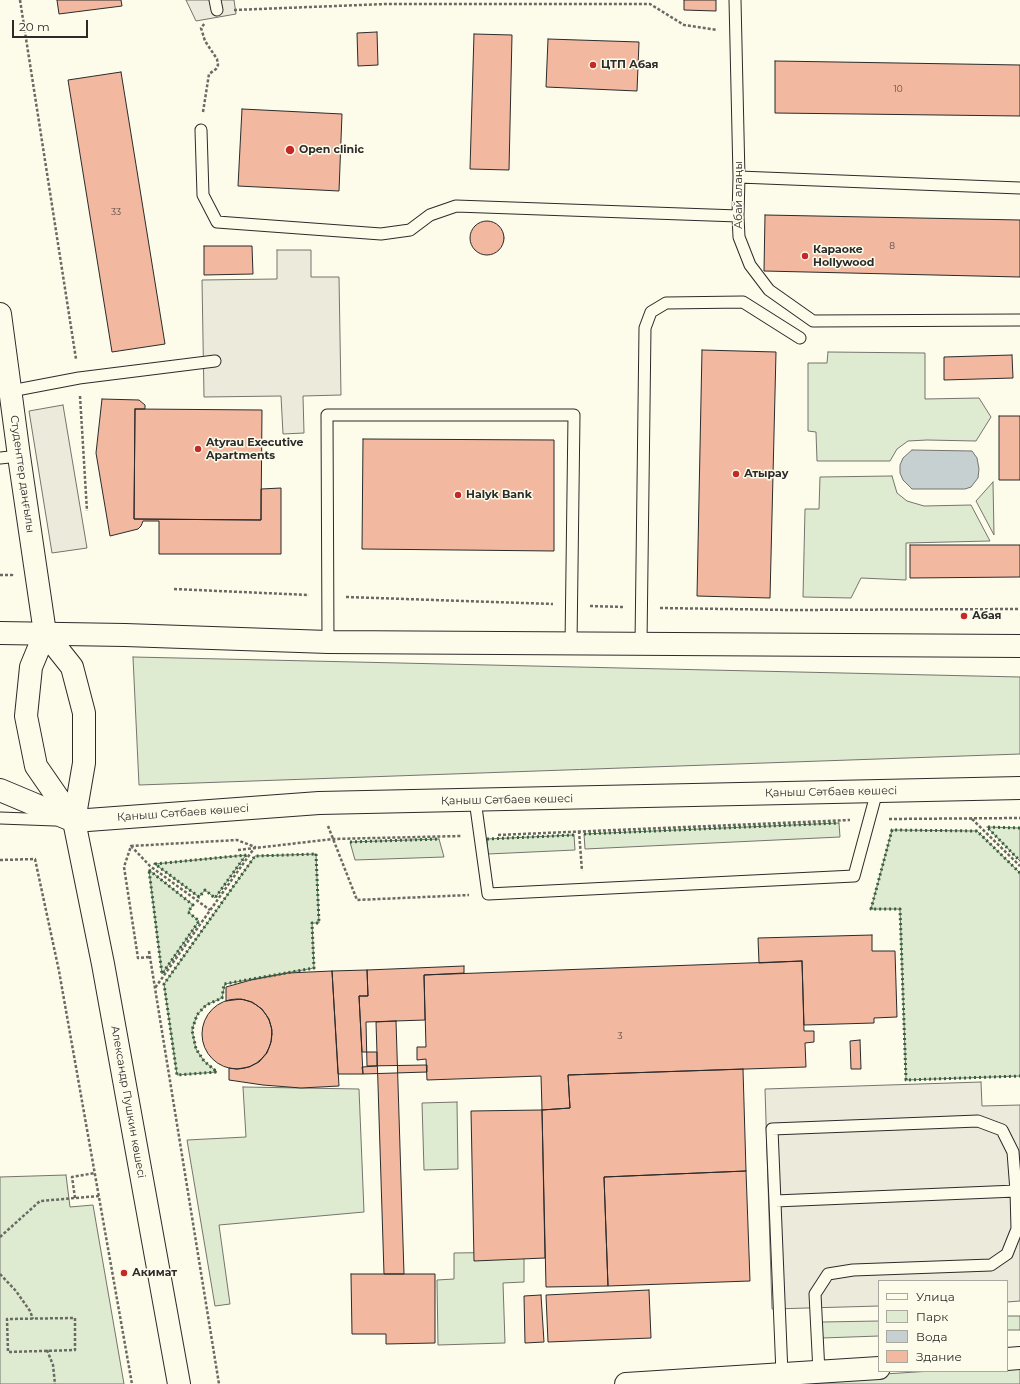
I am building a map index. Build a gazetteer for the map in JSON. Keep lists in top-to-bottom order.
{
  "streets": {
    "main road": ["Студенттер даңғылы", "Қаныш Сәтбаев көшесі", "Александр Пушкин көшесі"],
    "lane": ["Абай алаңы"]
  },
  "crossings": [
    ["Қаныш Сәтбаев көшесі", "Александр Пушкин көшесі"]
  ],
  "places": [
    "ЦТП Абая",
    "Open clinic",
    "Караоке Hollywood",
    "Atyrau Executive Apartments",
    "Атырау",
    "Halyk Bank",
    "Абая",
    "Акимат"
  ],
  "house_numbers": [
    "10",
    "33",
    "8",
    "3"
  ],
  "legend": [
    "Улица",
    "Парк",
    "Вода",
    "Здание"
  ],
  "scale_bar": "20 m"
}
